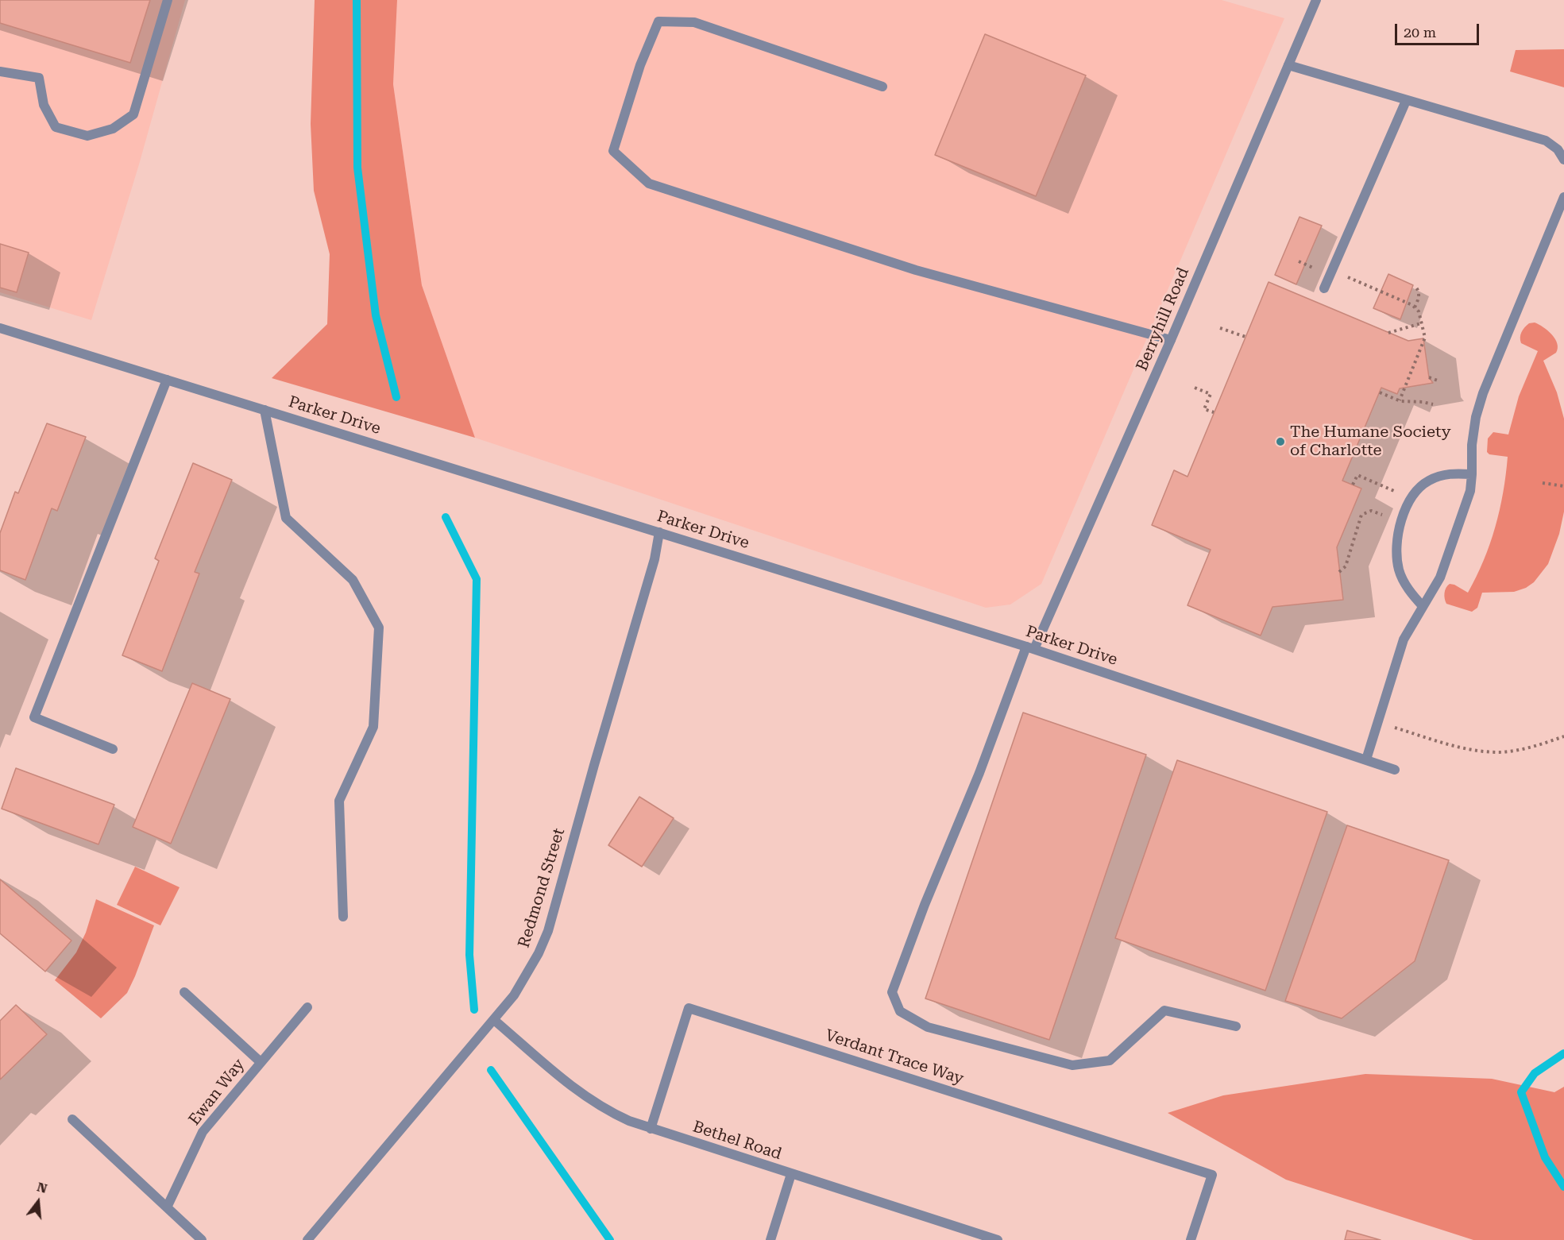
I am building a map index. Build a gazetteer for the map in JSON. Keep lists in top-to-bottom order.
{
  "streets": {
    "street": [
      "Berryhill Road",
      "Parker Drive",
      "Redmond Street",
      "Verdant Trace Way",
      "Ewan Way",
      "Bethel Road"
    ]
  },
  "crossings": [
    ["Berryhill Road", "Parker Drive"],
    ["Parker Drive", "Redmond Street"],
    ["Redmond Street", "Bethel Road"],
    ["Verdant Trace Way", "Bethel Road"]
  ],
  "places": ["The Humane Society of Charlotte"],
  "scale_bar": "20 m",
  "north": "top"
}
